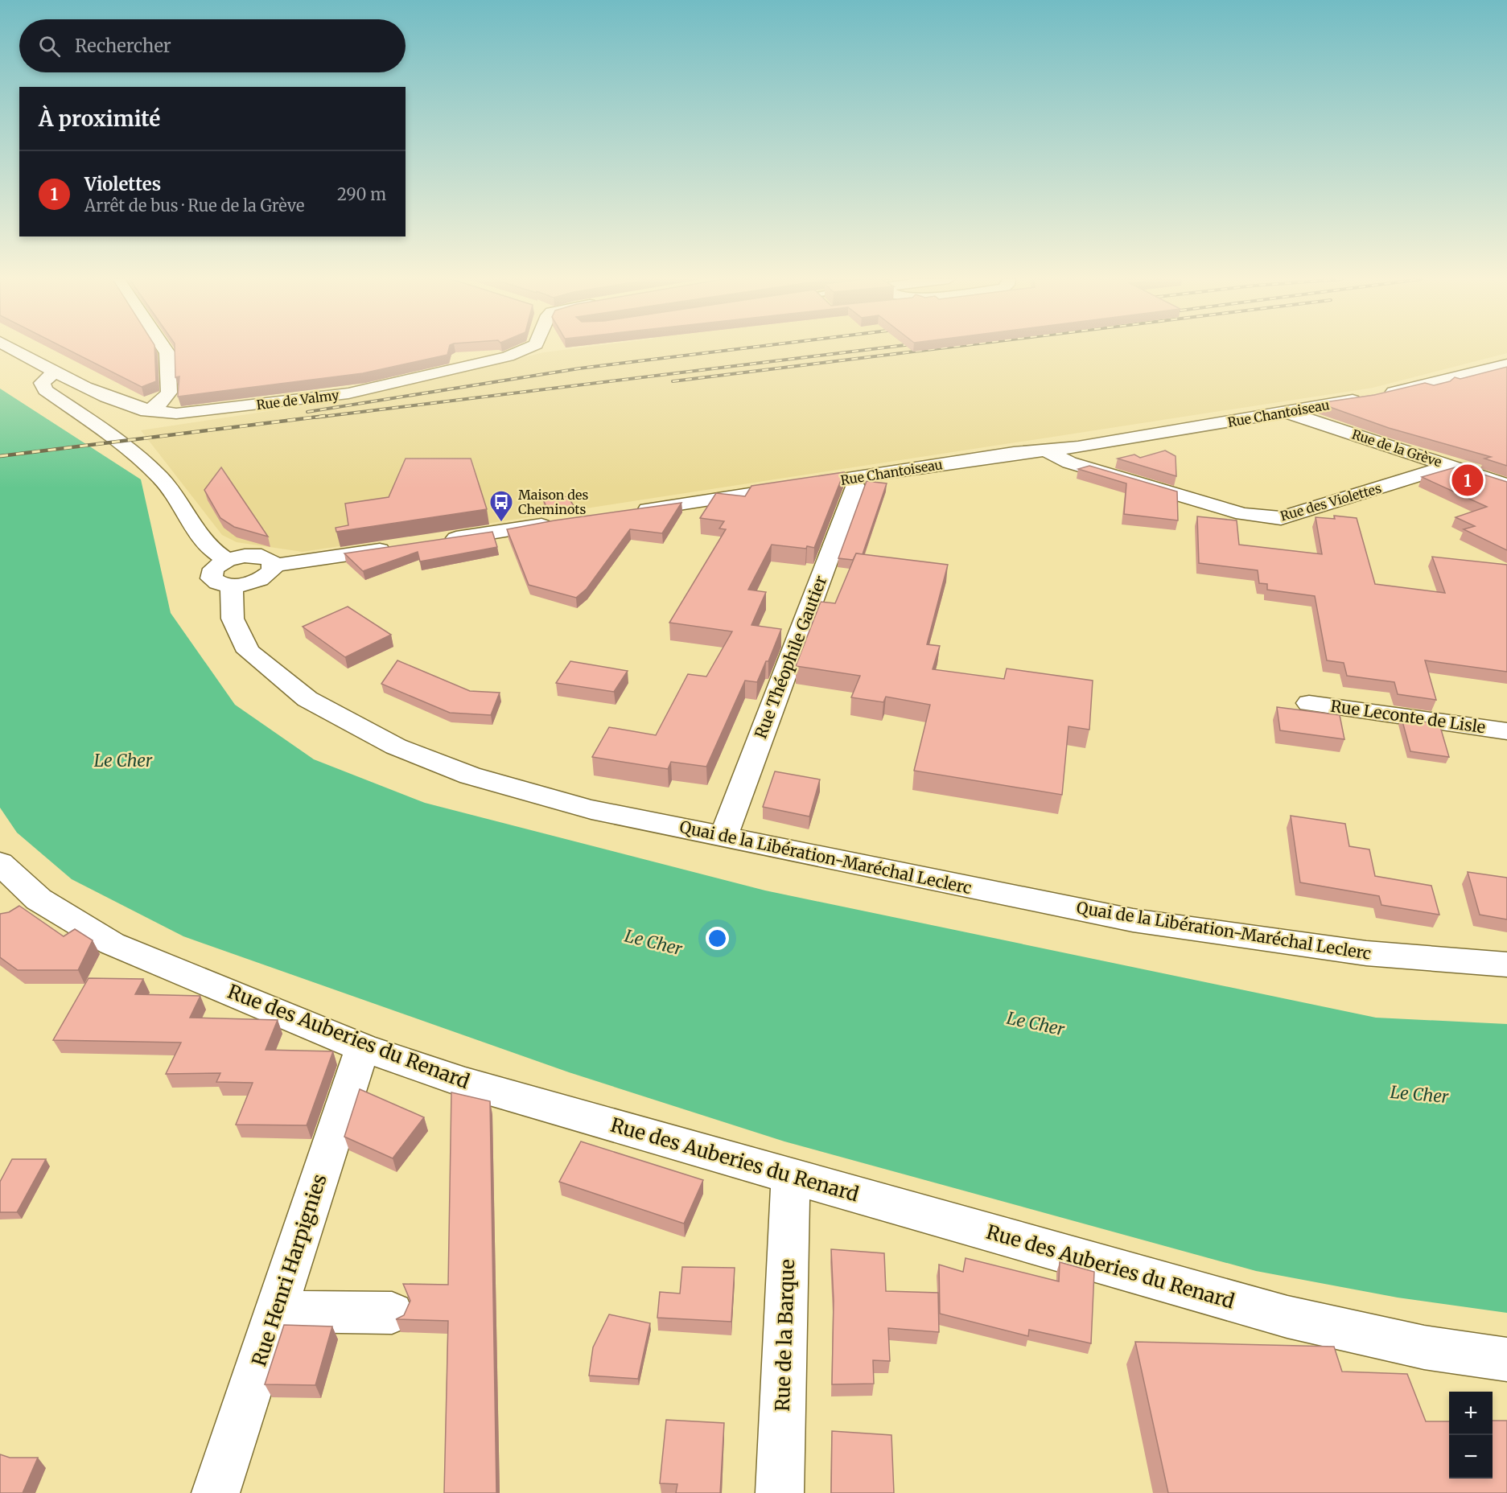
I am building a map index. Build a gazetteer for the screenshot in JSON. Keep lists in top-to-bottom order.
{
  "streets": {
    "street": [
      "Rue de Valmy",
      "Rue Chantoiseau",
      "Rue de la Grève",
      "Rue des Violettes",
      "Rue Théophile Gautier",
      "Rue Leconte de Lisle",
      "Quai de la Libération-Maréchal Leclerc",
      "Rue des Auberies du Renard",
      "Rue Henri Harpignies",
      "Rue de la Barque"
    ]
  },
  "crossings": [
    ["Rue Chantoiseau", "Rue de la Grève"],
    ["Rue Chantoiseau", "Rue des Violettes"],
    ["Rue Chantoiseau", "Rue Théophile Gautier"],
    ["Rue de la Grève", "Rue des Violettes"],
    ["Rue Théophile Gautier", "Quai de la Libération-Maréchal Leclerc"],
    ["Rue des Auberies du Renard", "Rue Henri Harpignies"],
    ["Rue des Auberies du Renard", "Rue de la Barque"]
  ],
  "water": ["Le Cher"],
  "places": {
    "bus stop": ["Maison des Cheminots"]
  },
  "page": {
    "search": "Rechercher",
    "heading": "À proximité",
    "list": [
      {
        "mark": "1",
        "name": "Violettes",
        "note": "Arrêt de bus · Rue de la Grève",
        "value": "290 m"
      }
    ],
    "pins": "1",
    "map_buttons": ["+", "−"]
  }
}
